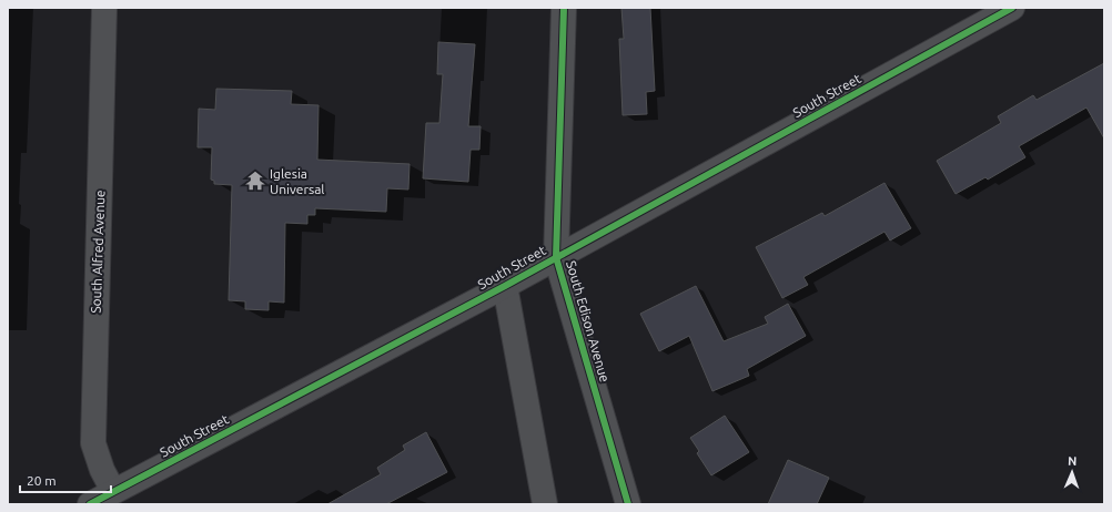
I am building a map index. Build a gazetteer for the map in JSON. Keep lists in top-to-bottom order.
{
  "streets": {
    "street": ["South Street", "South Alfred Avenue", "South Edison Avenue"]
  },
  "crossings": [
    ["South Street", "South Alfred Avenue"],
    ["South Street", "South Edison Avenue"]
  ],
  "places": {
    "temple": ["Iglesia Universal"]
  },
  "scale_bar": "20 m",
  "north": "top"
}
